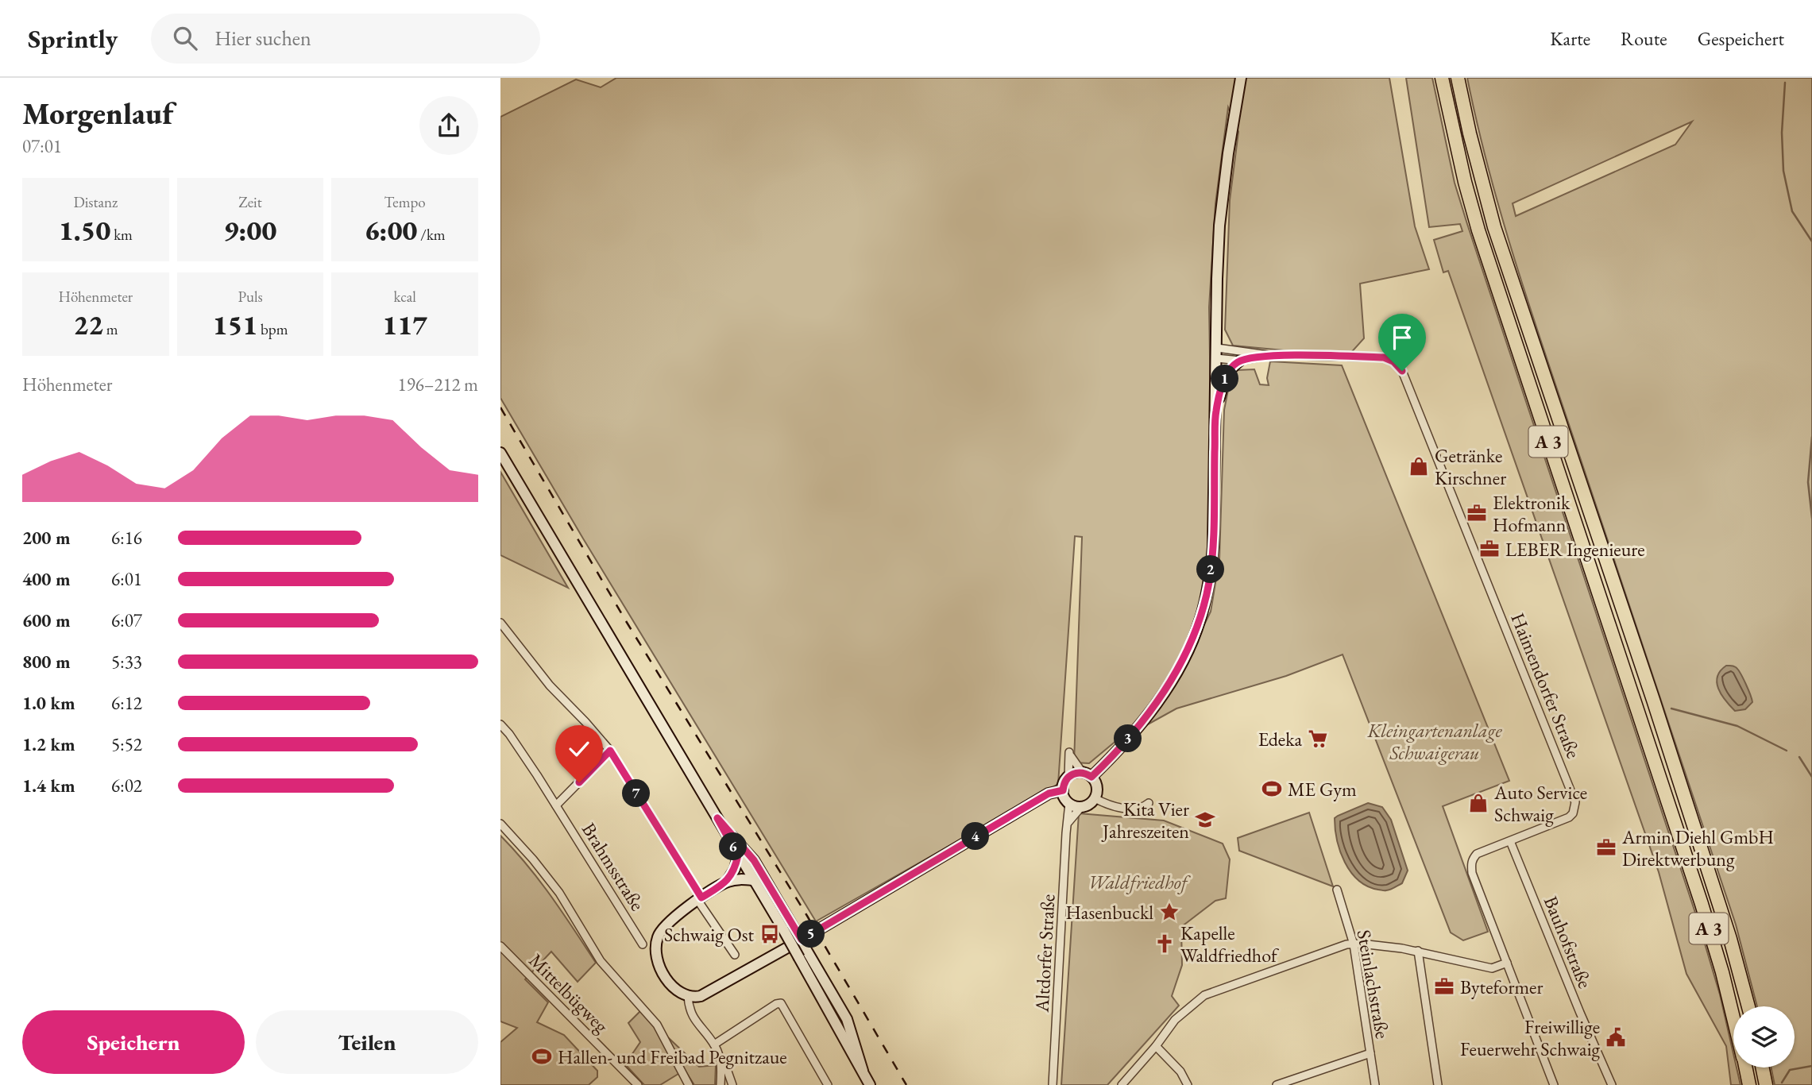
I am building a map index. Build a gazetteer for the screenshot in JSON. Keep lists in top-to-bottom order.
{
  "streets": {
    "highway": ["A 3"],
    "street": [
      "Haimendorfer Straße",
      "Brahmsstraße",
      "Bauhofstraße",
      "Altdorfer Straße",
      "Steinlachstraße",
      "Mittelbügweg"
    ]
  },
  "crossings": [
    ["Haimendorfer Straße", "Bauhofstraße"]
  ],
  "parks": ["Kleingartenanlage Schwaigerau", "Waldfriedhof"],
  "places": {
    "shop": ["Getränke Kirschner", "Auto Service Schwaig"],
    "office": [
      "Elektronik Hofmann",
      "LEBER Ingenieure",
      "Armin Diehl GmbH Direktwerbung",
      "Byteformer"
    ],
    "supermarket": ["Edeka"],
    "sports": ["ME Gym", "Hallen- und Freibad Pegnitzaue"],
    "school or university": ["Kita Vier Jahreszeiten"],
    "place": ["Hasenbuckl"],
    "bus stop": ["Schwaig Ost"],
    "church": ["Kapelle Waldfriedhof"],
    "public building": ["Freiwillige Feuerwehr Schwaig"]
  },
  "page": {
    "header": "Sprintly",
    "search": "Hier suchen",
    "nav": ["Karte", "Route", "Gespeichert"],
    "heading": ["Morgenlauf", "07:01"],
    "stats": [
      ["Distanz", "1.50 km"],
      ["Zeit", "9:00"],
      ["Tempo", "6:00 /km"],
      ["Höhenmeter", "22 m"],
      ["Puls", "151 bpm"],
      ["kcal", "117"]
    ],
    "chart": ["Höhenmeter", "196–212 m"],
    "pins": [
      "1",
      "2",
      "3",
      "7",
      "4",
      "6",
      "5"
    ],
    "list": [
      {
        "name": "200 m",
        "note": "6:16"
      },
      {
        "name": "400 m",
        "note": "6:01"
      },
      {
        "name": "600 m",
        "note": "6:07"
      },
      {
        "name": "800 m",
        "note": "5:33"
      },
      {
        "name": "1.0 km",
        "note": "6:12"
      },
      {
        "name": "1.2 km",
        "note": "5:52"
      },
      {
        "name": "1.4 km",
        "note": "6:02"
      }
    ],
    "buttons": ["Speichern", "Teilen"]
  }
}
